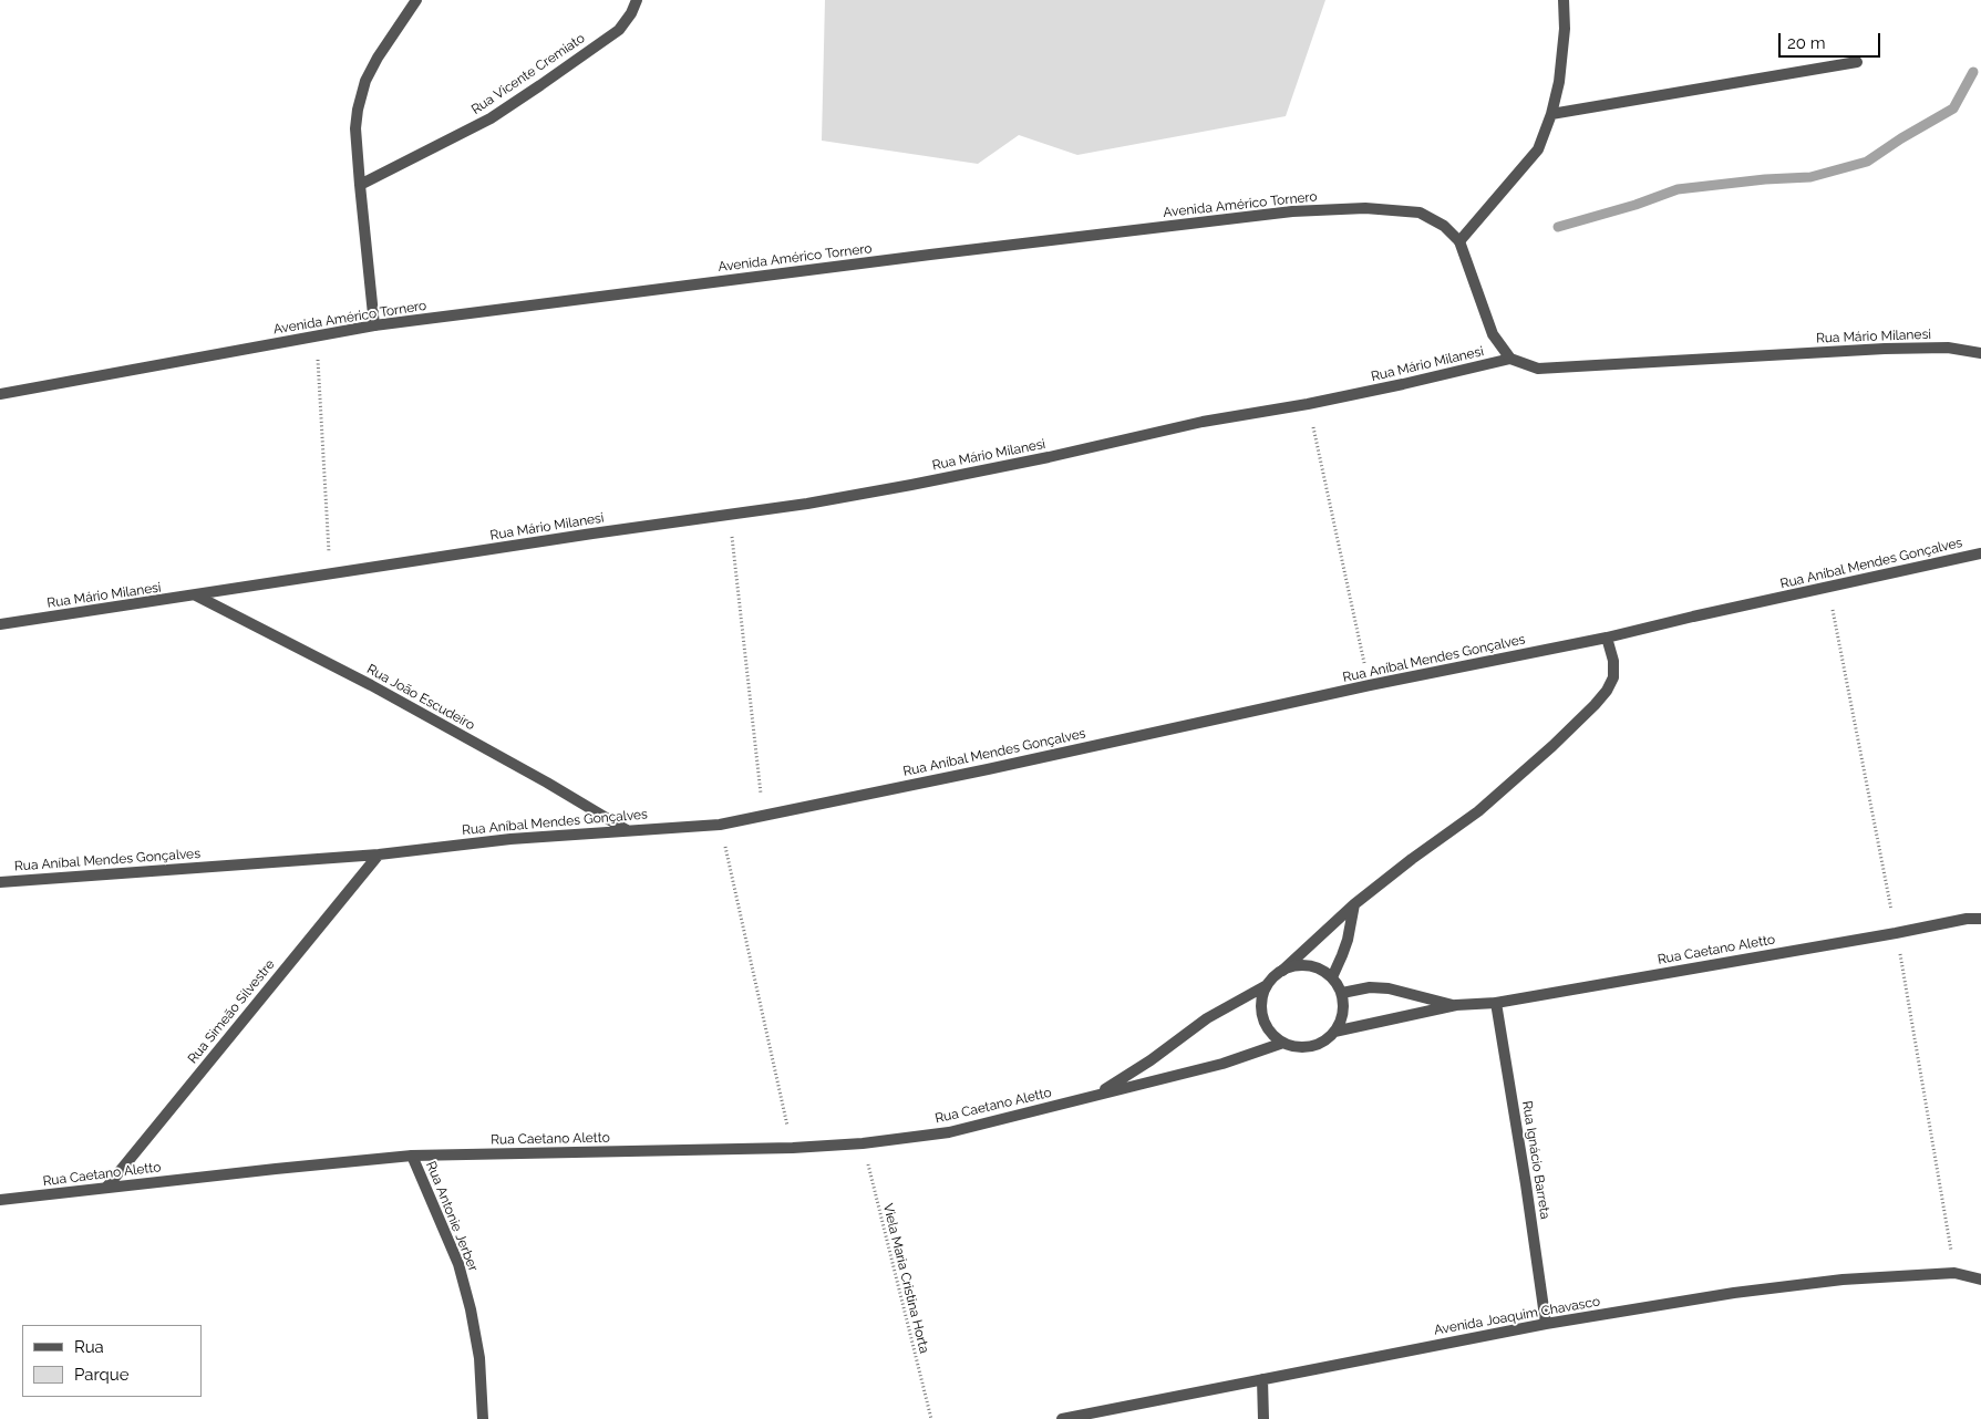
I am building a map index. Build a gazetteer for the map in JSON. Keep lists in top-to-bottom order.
{
  "streets": {
    "street": [
      "Rua Vicente Cremiato",
      "Avenida Américo Tornero",
      "Rua Mário Milanesi",
      "Rua Aníbal Mendes Gonçalves",
      "Rua João Escudeiro",
      "Rua Caetano Aletto",
      "Rua Simeão Silvestre",
      "Rua Ignácio Barreta",
      "Rua Antonie Jerber",
      "Avenida Joaquim Chavasco"
    ],
    "path": ["Viela Maria Cristina Horta"]
  },
  "crossings": [
    ["Avenida Américo Tornero", "Rua Mário Milanesi"],
    ["Rua Mário Milanesi", "Rua João Escudeiro"],
    ["Rua Aníbal Mendes Gonçalves", "Rua João Escudeiro"],
    ["Rua Aníbal Mendes Gonçalves", "Rua Simeão Silvestre"],
    ["Rua Caetano Aletto", "Rua Simeão Silvestre"],
    ["Rua Caetano Aletto", "Rua Ignácio Barreta"],
    ["Rua Caetano Aletto", "Rua Antonie Jerber"],
    ["Rua Caetano Aletto", "Viela Maria Cristina Horta"],
    ["Rua Ignácio Barreta", "Avenida Joaquim Chavasco"]
  ],
  "legend": ["Rua", "Parque"],
  "scale_bar": "20 m"
}
